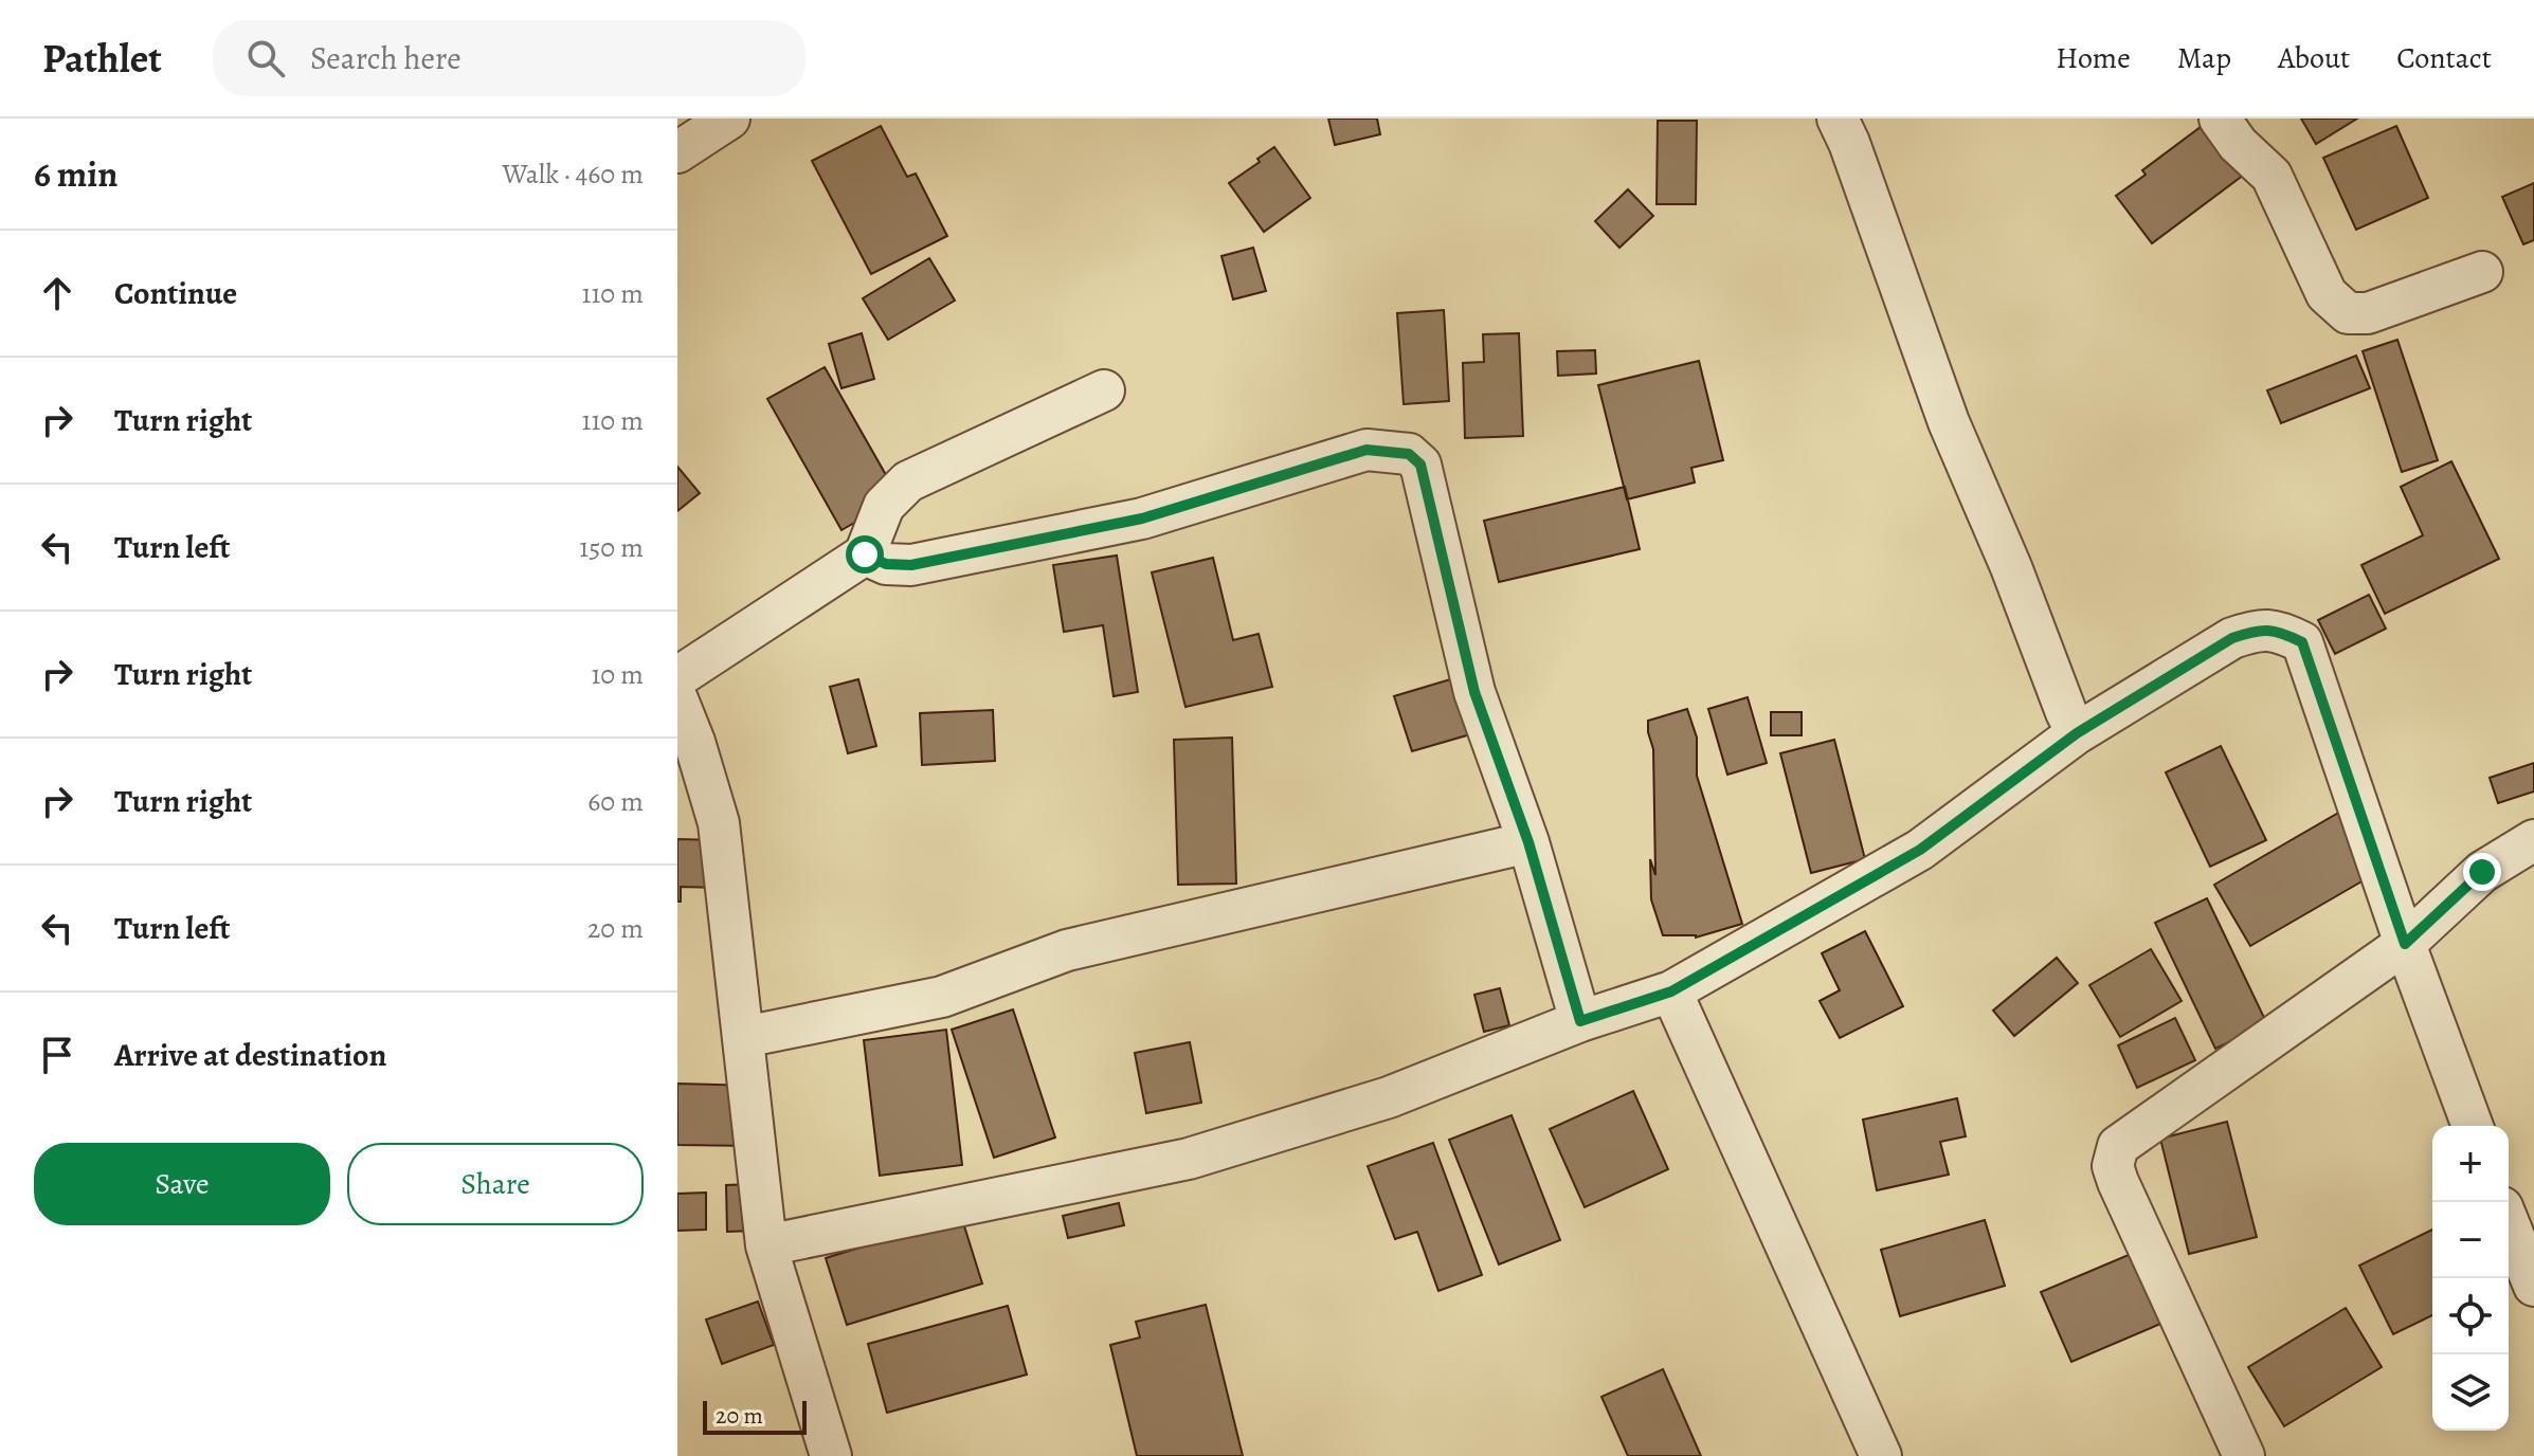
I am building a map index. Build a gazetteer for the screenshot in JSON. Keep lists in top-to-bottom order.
{
  "scale_bar": "20 m",
  "page": {
    "header": "Pathlet",
    "search": "Search here",
    "nav": [
      "Home",
      "Map",
      "About",
      "Contact"
    ],
    "heading": ["6 min", "Walk · 460 m"],
    "list": [
      ["Continue", "110 m"],
      ["Turn right", "110 m"],
      ["Turn left", "150 m"],
      ["Turn right", "10 m"],
      ["Turn right", "60 m"],
      ["Turn left", "20 m"],
      "Arrive at destination"
    ],
    "buttons": ["Save", "Share"],
    "map_buttons": ["+", "−"],
    "scale": "20 m"
  }
}
